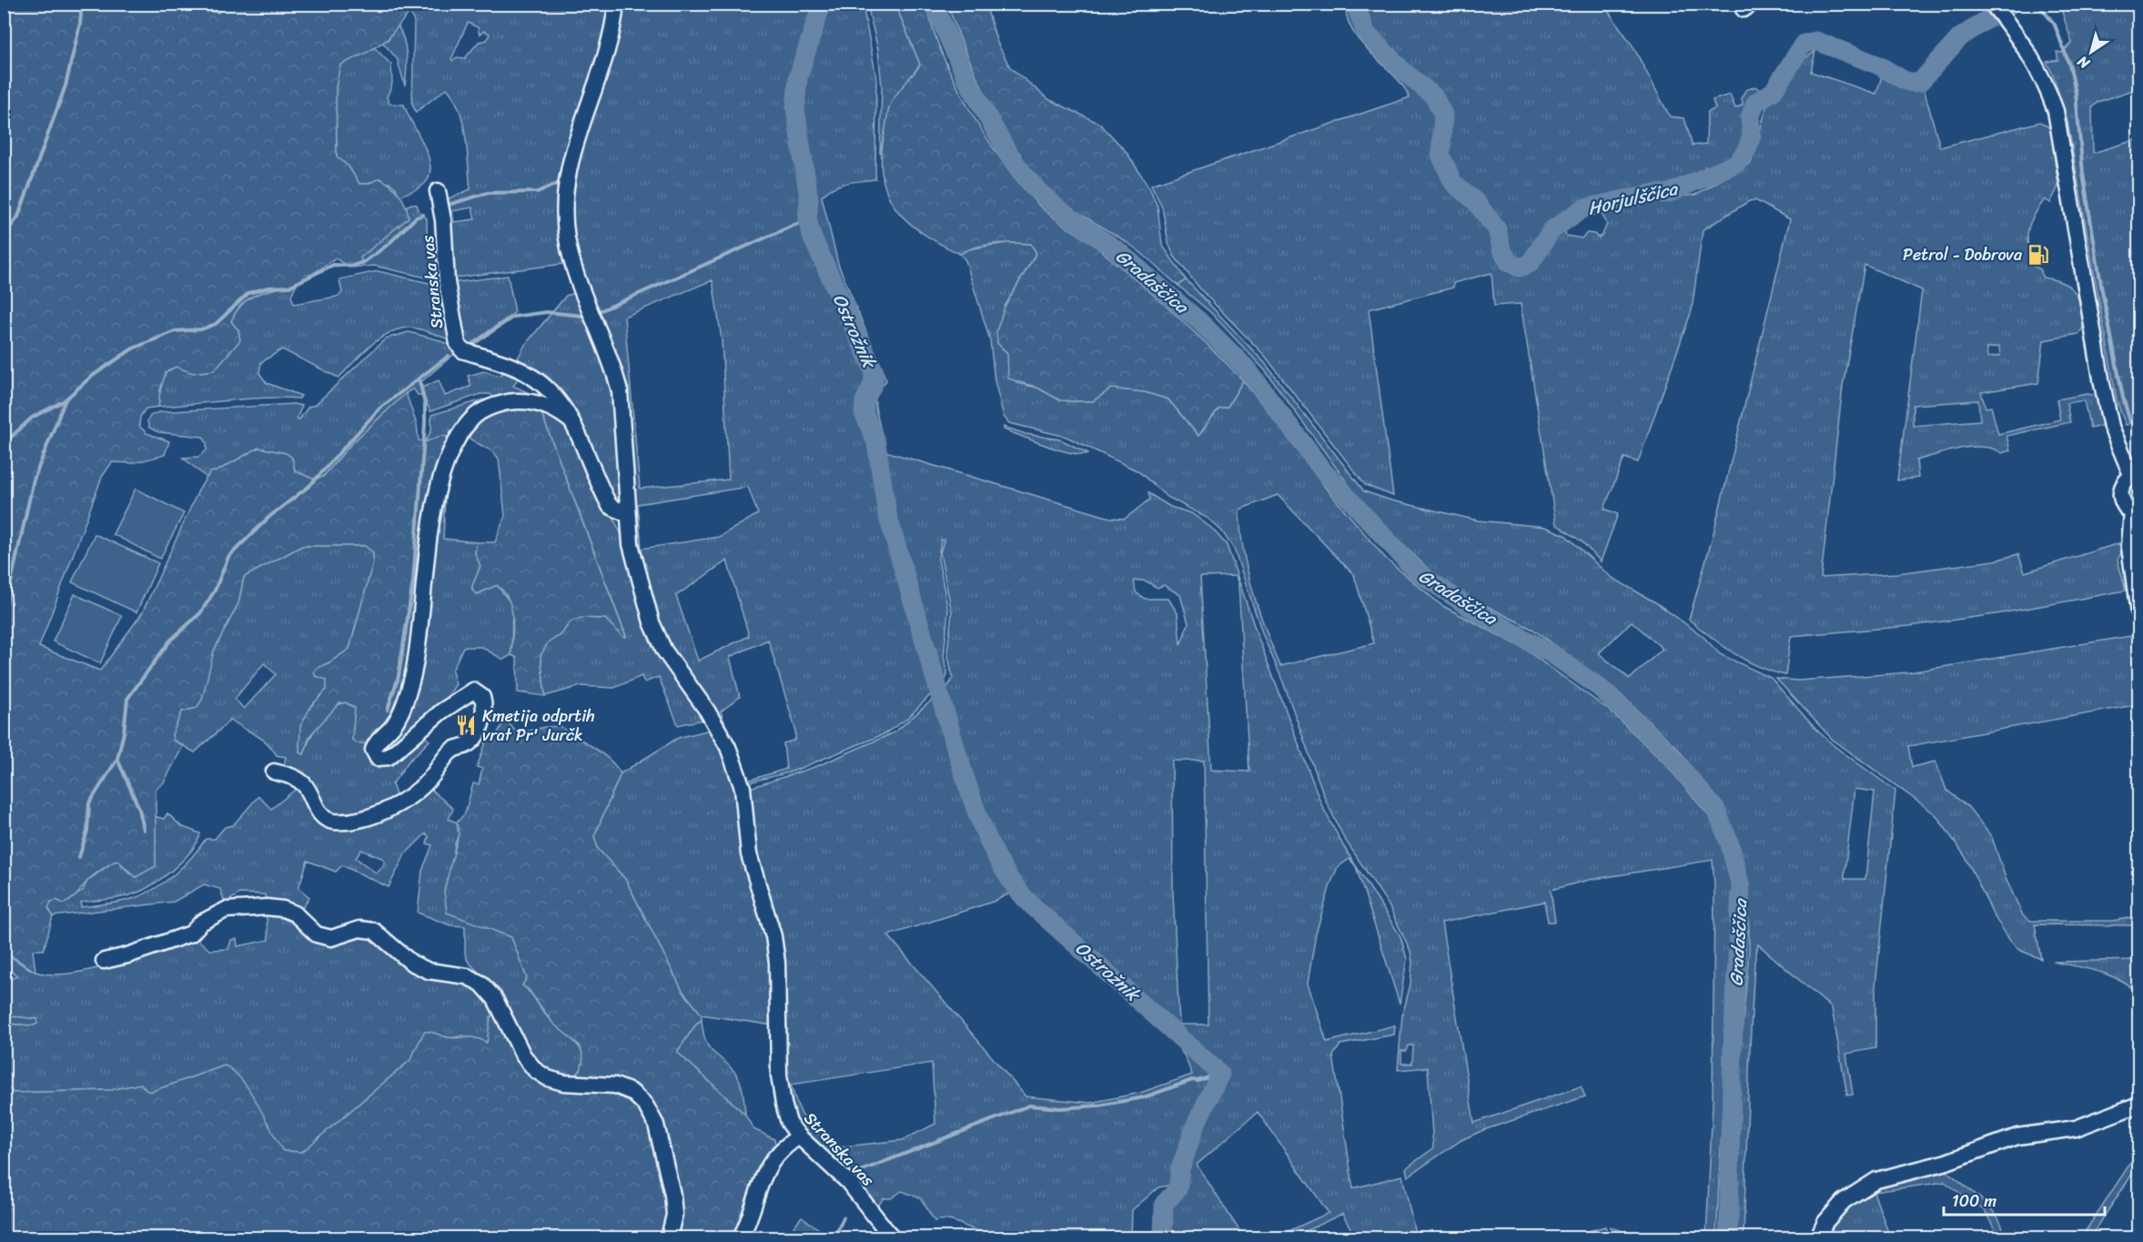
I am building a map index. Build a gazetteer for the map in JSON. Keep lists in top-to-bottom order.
{
  "streets": {
    "street": ["Stranska vas"]
  },
  "water": ["Horjulščica", "Gradaščica", "Ostrožnik"],
  "places": {
    "fuel station": ["Petrol - Dobrova"],
    "restaurant": ["Kmetija odprtih vrat Pr' Jurčk"]
  },
  "scale_bar": "100 m",
  "north": "bottom left"
}
